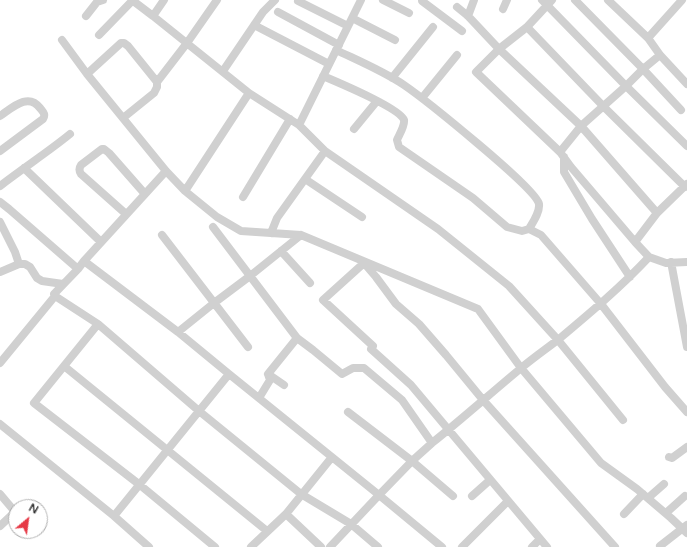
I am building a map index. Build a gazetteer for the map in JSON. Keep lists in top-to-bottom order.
{
  "north": "top right"
}
